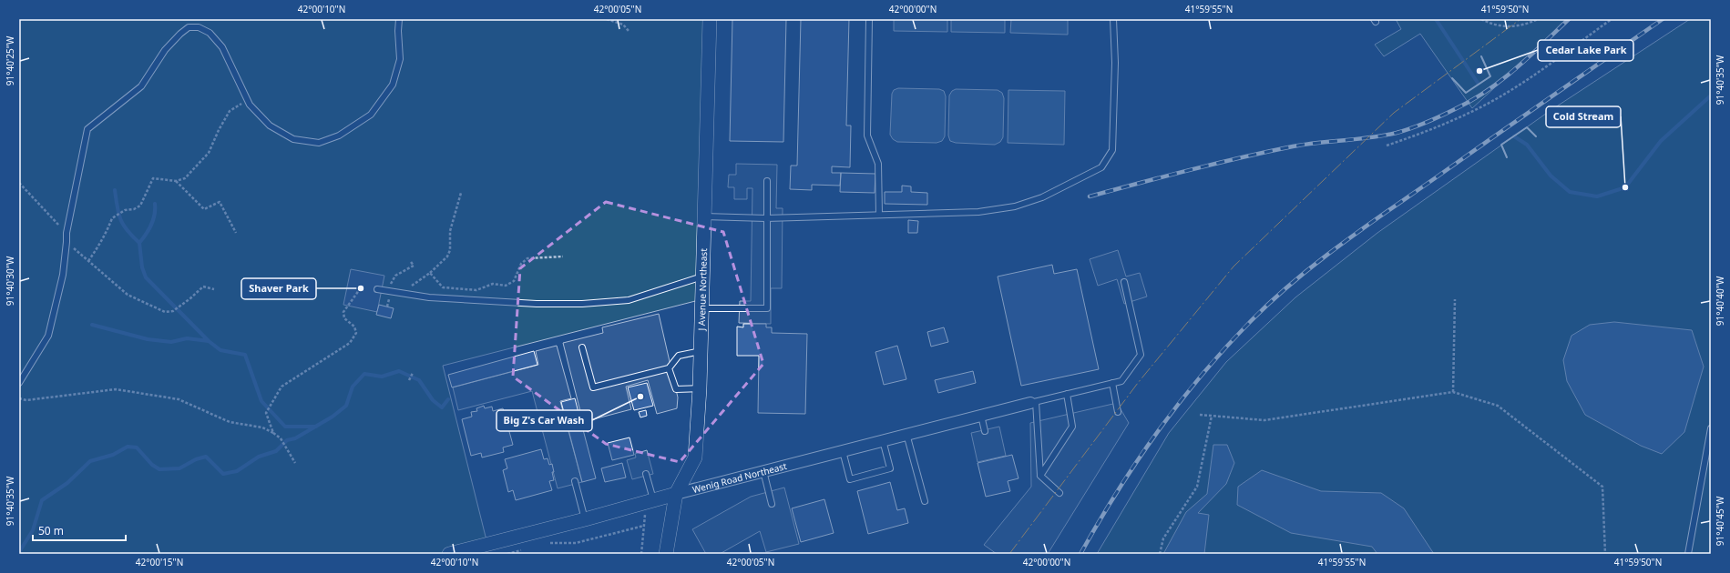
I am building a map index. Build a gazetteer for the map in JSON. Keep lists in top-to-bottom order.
{
  "streets": {
    "street": ["J Avenue Northeast", "Wenig Road Northeast"]
  },
  "crossings": [
    ["J Avenue Northeast", "Wenig Road Northeast"]
  ],
  "places": [
    "Cedar Lake Park",
    "Cold Stream",
    "Shaver Park",
    "Big Z's Car Wash"
  ],
  "scale_bar": "50 m",
  "coordinates": [
    "42°00'10\"N",
    "42°00'05\"N",
    "42°00'00\"N",
    "41°59'55\"N",
    "41°59'50\"N",
    "91°40'25\"W",
    "91°40'35\"W",
    "91°40'30\"W",
    "91°40'40\"W",
    "91°40'45\"W",
    "42°00'15\"N"
  ]
}
